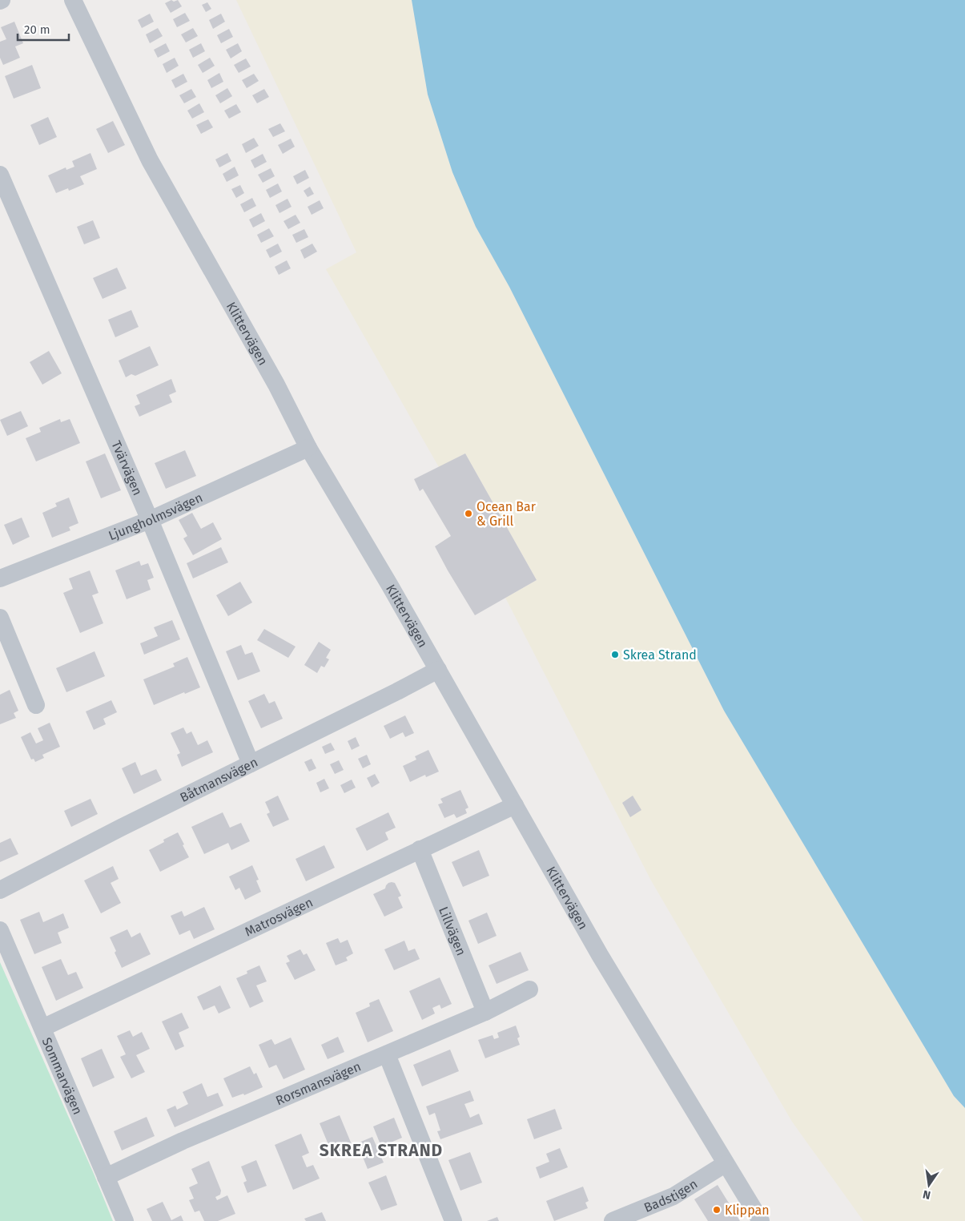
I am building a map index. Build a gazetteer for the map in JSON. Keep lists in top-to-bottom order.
{
  "streets": {
    "street": [
      "Klittervägen",
      "Tvärvägen",
      "Ljungholmsvägen",
      "Båtmansvägen",
      "Matrosvägen",
      "Lillvägen",
      "Sommarvägen",
      "Rorsmansvägen",
      "Badstigen"
    ]
  },
  "crossings": [
    ["Klittervägen", "Ljungholmsvägen"],
    ["Klittervägen", "Båtmansvägen"],
    ["Klittervägen", "Matrosvägen"],
    ["Klittervägen", "Badstigen"],
    ["Tvärvägen", "Ljungholmsvägen"],
    ["Tvärvägen", "Båtmansvägen"],
    ["Matrosvägen", "Lillvägen"],
    ["Matrosvägen", "Sommarvägen"],
    ["Lillvägen", "Rorsmansvägen"],
    ["Sommarvägen", "Rorsmansvägen"]
  ],
  "districts": ["SKREA STRAND"],
  "places": ["Ocean Bar & Grill", "Skrea Strand", "Klippan"],
  "scale_bar": "20 m",
  "north": "bottom"
}
